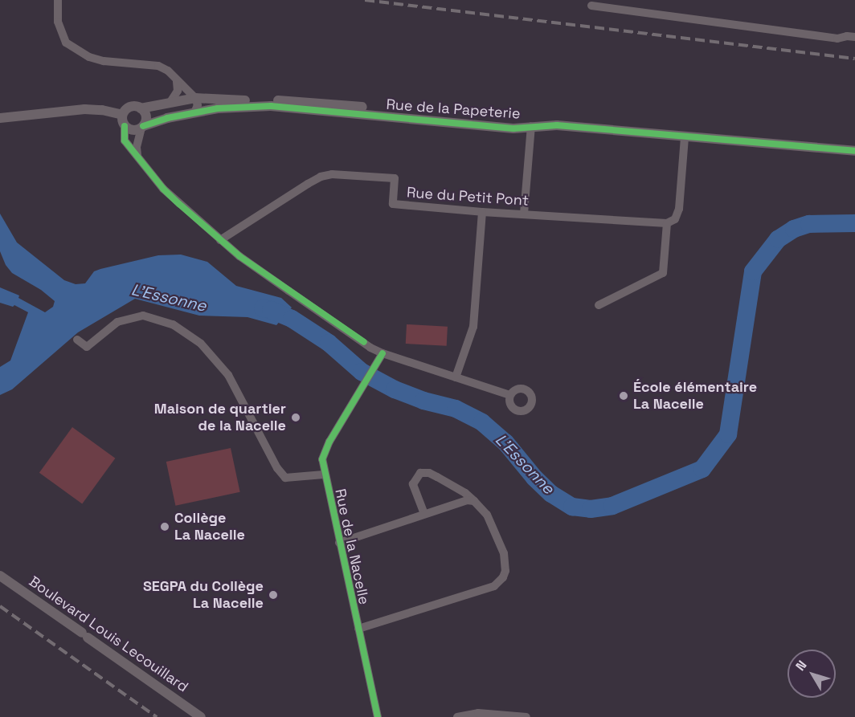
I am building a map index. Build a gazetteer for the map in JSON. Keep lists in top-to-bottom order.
{
  "streets": {
    "street": [
      "Rue de la Papeterie",
      "Rue du Petit Pont",
      "Rue de la Nacelle",
      "Boulevard Louis Lecouillard"
    ]
  },
  "water": ["L'Essonne"],
  "places": [
    "École élémentaire La Nacelle",
    "Maison de quartier de la Nacelle",
    "Collège La Nacelle",
    "SEGPA du Collège La Nacelle"
  ],
  "north": "top left"
}
